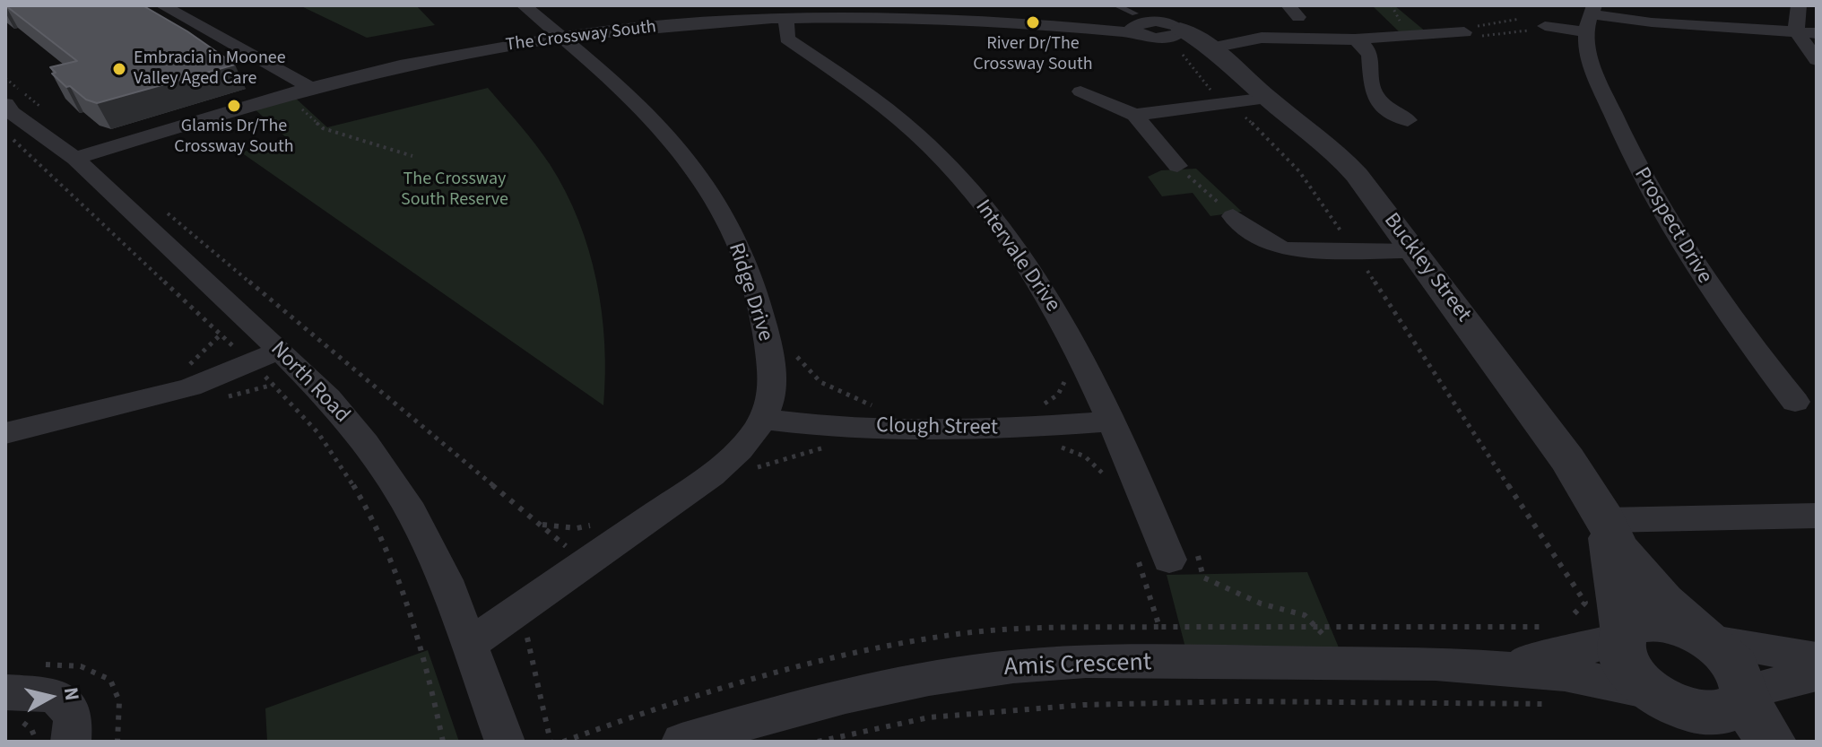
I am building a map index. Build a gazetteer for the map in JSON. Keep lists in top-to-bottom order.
{
  "streets": {
    "street": [
      "The Crossway South",
      "Prospect Drive",
      "Intervale Drive",
      "Buckley Street",
      "Ridge Drive",
      "North Road",
      "Clough Street",
      "Amis Crescent"
    ]
  },
  "crossings": [
    ["The Crossway South", "Intervale Drive"],
    ["The Crossway South", "Buckley Street"],
    ["The Crossway South", "Ridge Drive"],
    ["The Crossway South", "North Road"],
    ["Intervale Drive", "Clough Street"],
    ["Buckley Street", "Amis Crescent"],
    ["Ridge Drive", "North Road"],
    ["Ridge Drive", "Clough Street"]
  ],
  "parks": ["The Crossway South Reserve"],
  "places": ["River Dr/The Crossway South", "Embracia in Moonee Valley Aged Care", "Glamis Dr/The Crossway South"],
  "north": "right"
}
